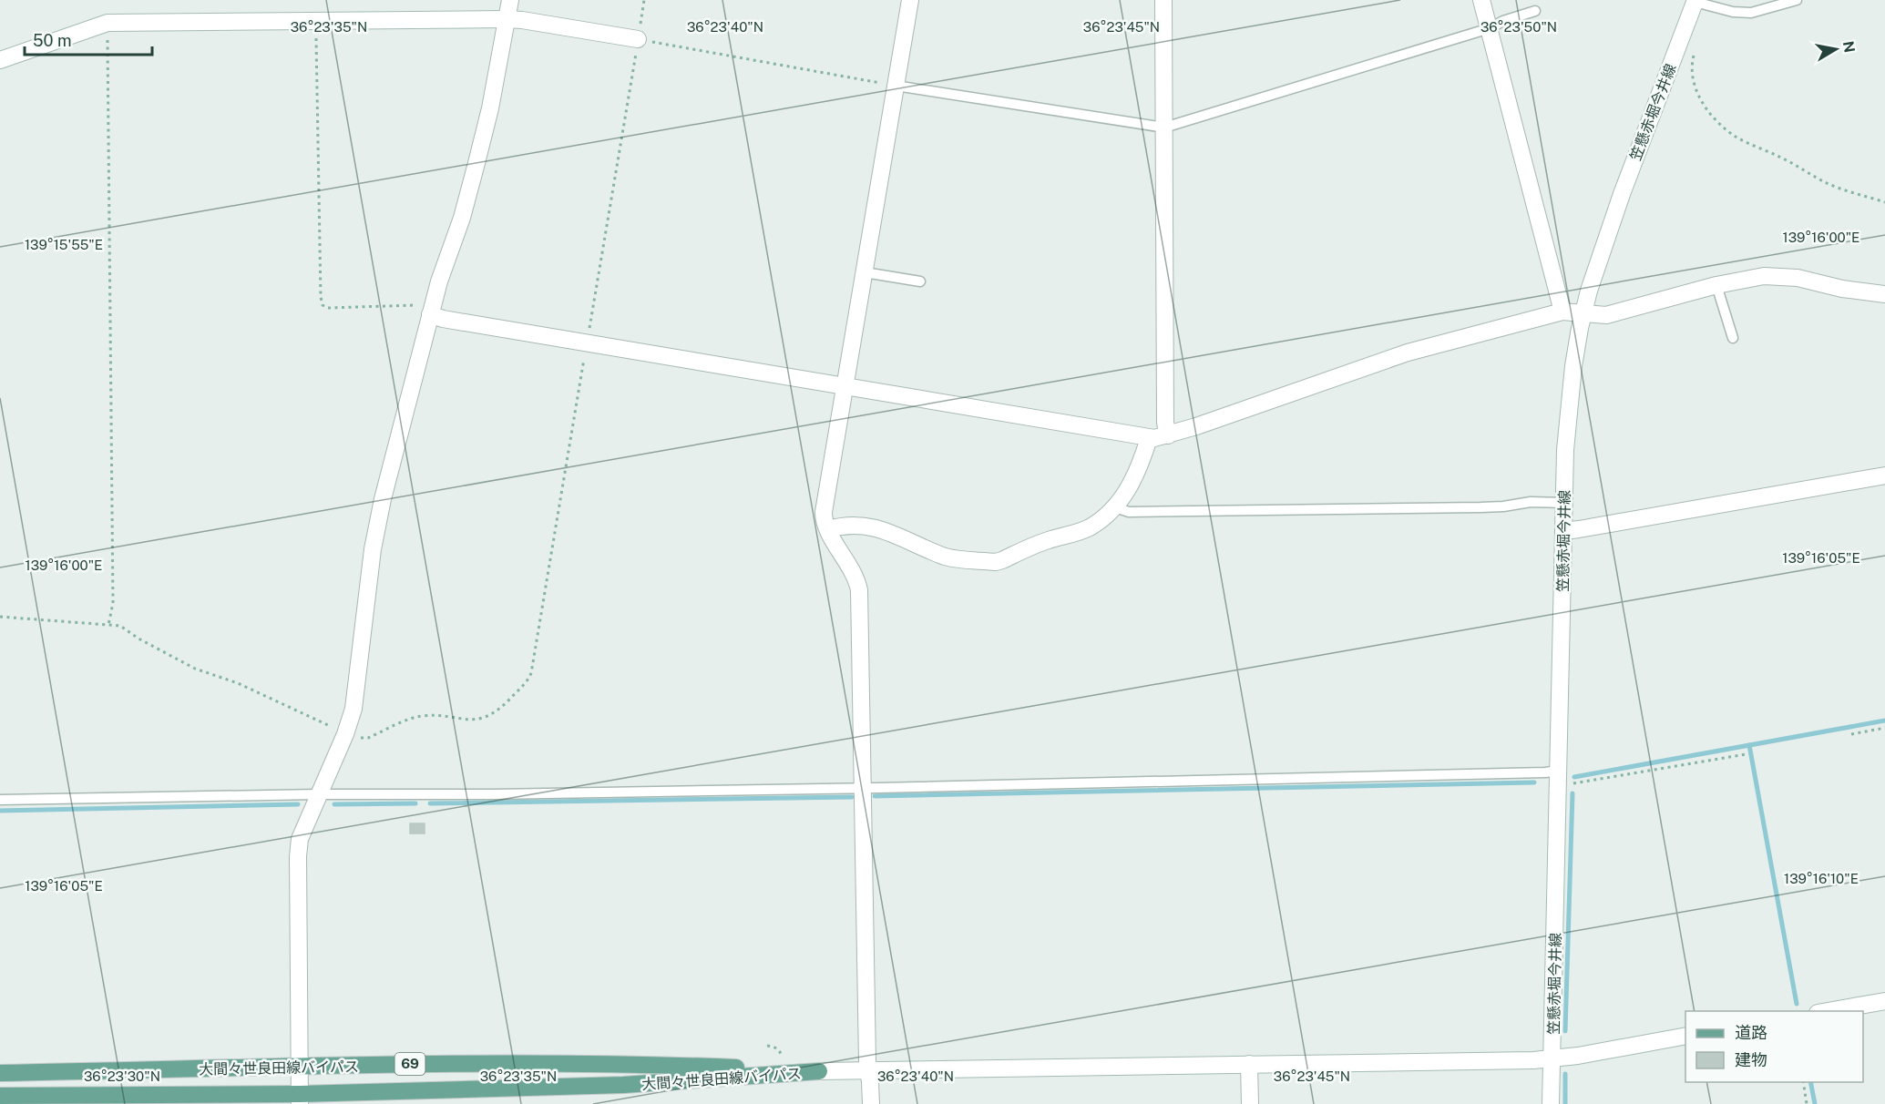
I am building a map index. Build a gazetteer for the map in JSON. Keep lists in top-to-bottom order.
{
  "streets": {
    "main road": ["69", "大間々世良田線バイパス"],
    "street": ["笠懸赤堀今井線"]
  },
  "legend": ["道路", "建物"],
  "scale_bar": "50 m",
  "north": "right",
  "coordinates": [
    "36°23'35\"N",
    "36°23'40\"N",
    "36°23'45\"N",
    "36°23'50\"N",
    "139°16'00\"E",
    "139°15'55\"E",
    "139°16'05\"E",
    "139°16'10\"E",
    "36°23'30\"N"
  ]
}
